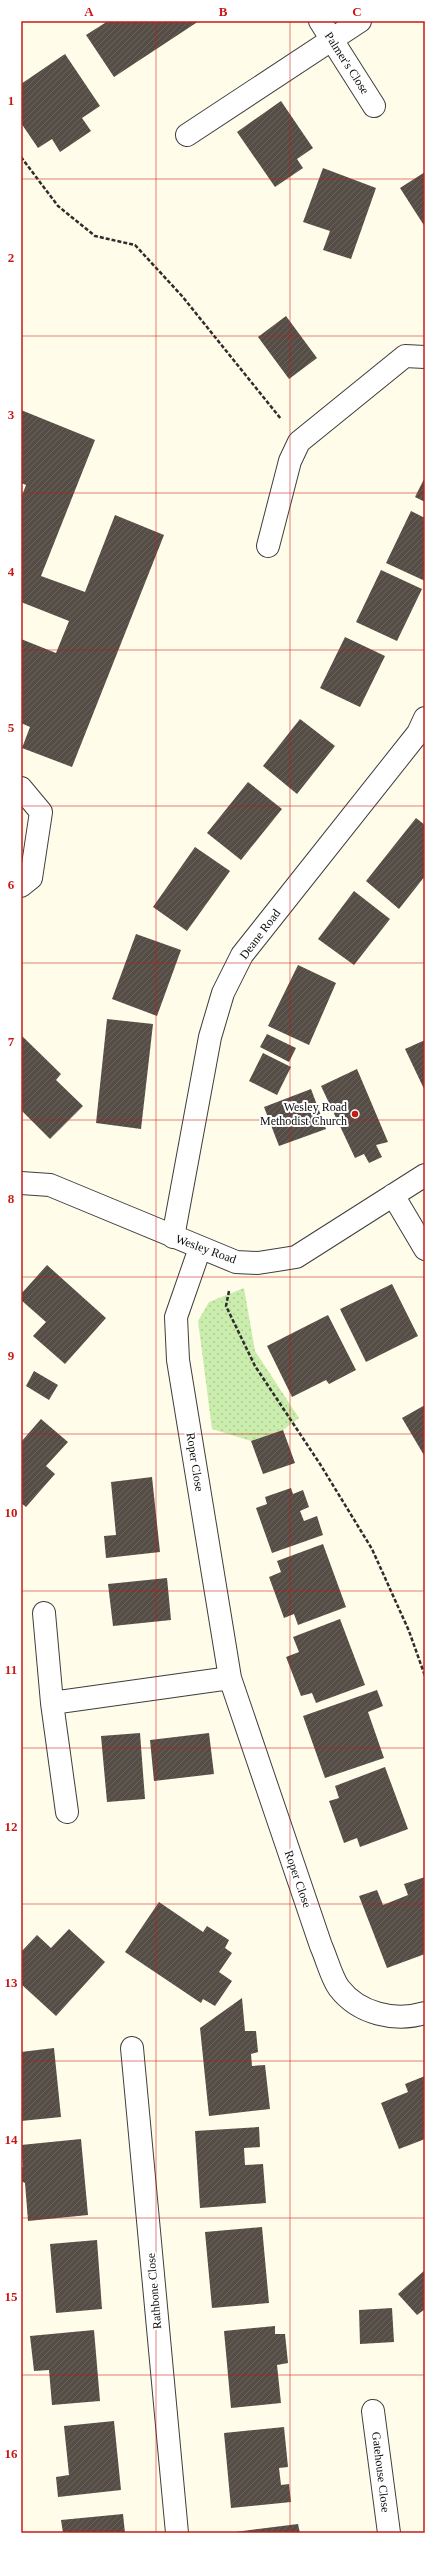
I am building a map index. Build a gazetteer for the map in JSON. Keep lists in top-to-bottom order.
{
  "streets": {
    "street": [
      "Palmer's Close",
      "Deane Road",
      "Wesley Road",
      "Roper Close",
      "Rathbone Close",
      "Gatehouse Close"
    ]
  },
  "crossings": [
    ["Deane Road", "Wesley Road"],
    ["Wesley Road", "Roper Close"]
  ],
  "places": ["Wesley Road Methodist Church"],
  "grid": {
    "columns": ["A", "B", "C"],
    "rows": [
      "1",
      "2",
      "3",
      "4",
      "5",
      "6",
      "7",
      "8",
      "9",
      "10",
      "11",
      "12",
      "13",
      "14",
      "15",
      "16"
    ]
  }
}
